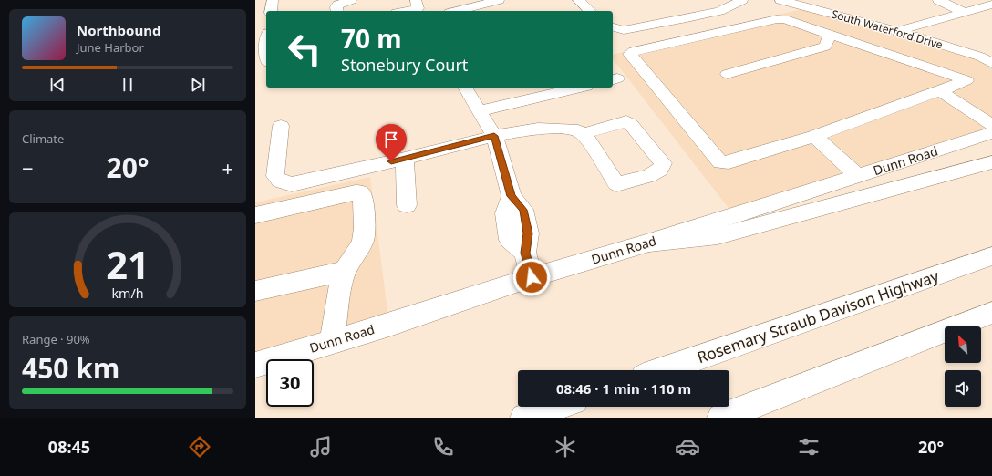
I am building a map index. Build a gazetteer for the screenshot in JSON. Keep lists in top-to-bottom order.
{
  "streets": {
    "main road": ["South Waterford Drive", "Dunn Road", "Rosemary Straub Davison Highway"]
  },
  "north": "top left",
  "page": {
    "turn": ["70 m", "Stonebury Court"],
    "song": ["Northbound", "June Harbor"],
    "tile": [
      "Climate",
      ["Range · 90%", "450 km"]
    ],
    "heat": ["−", "20°", "+"],
    "limit": "30",
    "trip": "08:46 · 1 min · 110 m",
    "tabs": ["08:45", "20°"],
    "gauge": ["21", "km/h"]
  }
}
